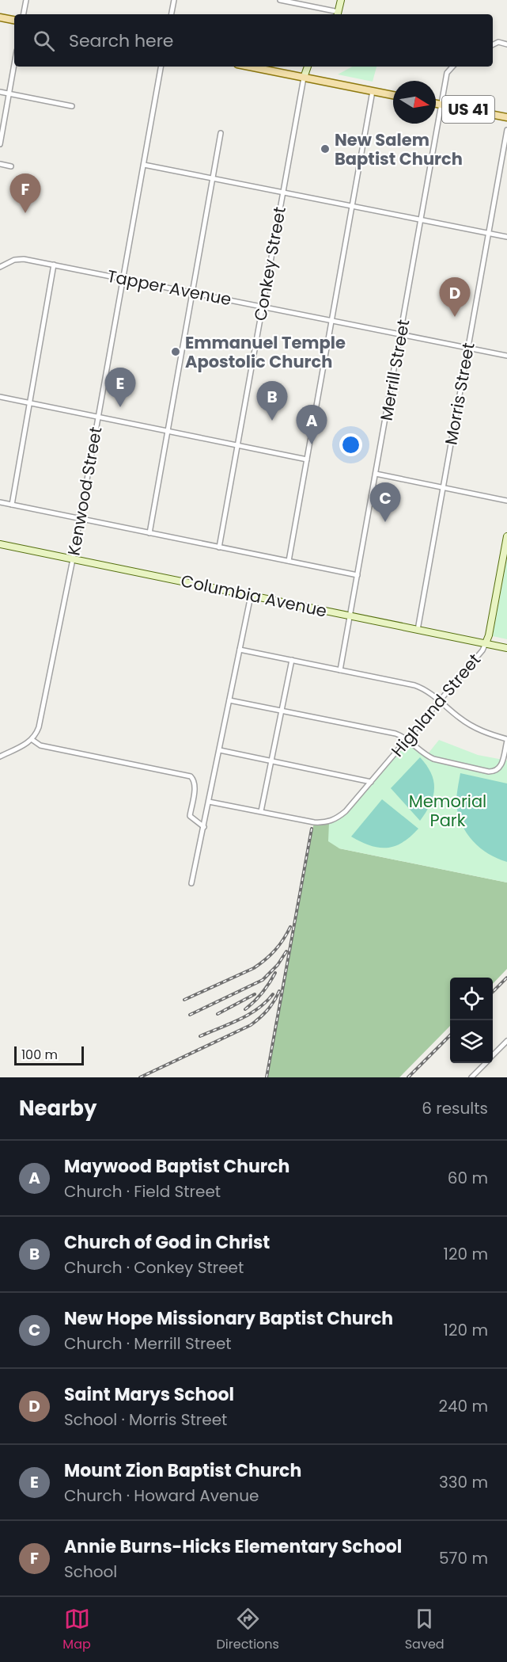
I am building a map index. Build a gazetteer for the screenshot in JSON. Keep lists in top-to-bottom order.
{
  "streets": {
    "main road": ["US 41"],
    "street": [
      "Conkey Street",
      "Tapper Avenue",
      "Merrill Street",
      "Morris Street",
      "Kenwood Street",
      "Columbia Avenue",
      "Highland Street"
    ]
  },
  "crossings": [
    ["US 41", "Merrill Street"],
    ["Conkey Street", "Tapper Avenue"],
    ["Tapper Avenue", "Merrill Street"],
    ["Tapper Avenue", "Morris Street"],
    ["Tapper Avenue", "Kenwood Street"],
    ["Merrill Street", "Columbia Avenue"],
    ["Morris Street", "Columbia Avenue"],
    ["Kenwood Street", "Columbia Avenue"],
    ["Columbia Avenue", "Highland Street"]
  ],
  "parks": ["Memorial Park"],
  "places": ["New Salem Baptist Church", "Emmanuel Temple Apostolic Church"],
  "scale_bar": "100 m",
  "north": "right",
  "page": {
    "search": "Search here",
    "pins": [
      "F",
      "D",
      "E",
      "B",
      "A",
      "C"
    ],
    "scale": "100 m",
    "heading": ["Nearby", "6 results"],
    "list": [
      {
        "mark": "A",
        "name": "Maywood Baptist Church",
        "note": "Church · Field Street",
        "value": "60 m"
      },
      {
        "mark": "B",
        "name": "Church of God in Christ",
        "note": "Church · Conkey Street",
        "value": "120 m"
      },
      {
        "mark": "C",
        "name": "New Hope Missionary Baptist Church",
        "note": "Church · Merrill Street",
        "value": "120 m"
      },
      {
        "mark": "D",
        "name": "Saint Marys School",
        "note": "School · Morris Street",
        "value": "240 m"
      },
      {
        "mark": "E",
        "name": "Mount Zion Baptist Church",
        "note": "Church · Howard Avenue",
        "value": "330 m"
      },
      {
        "mark": "F",
        "name": "Annie Burns-Hicks Elementary School",
        "note": "School",
        "value": "570 m"
      }
    ],
    "nav": ["Map", "Directions", "Saved"]
  }
}
